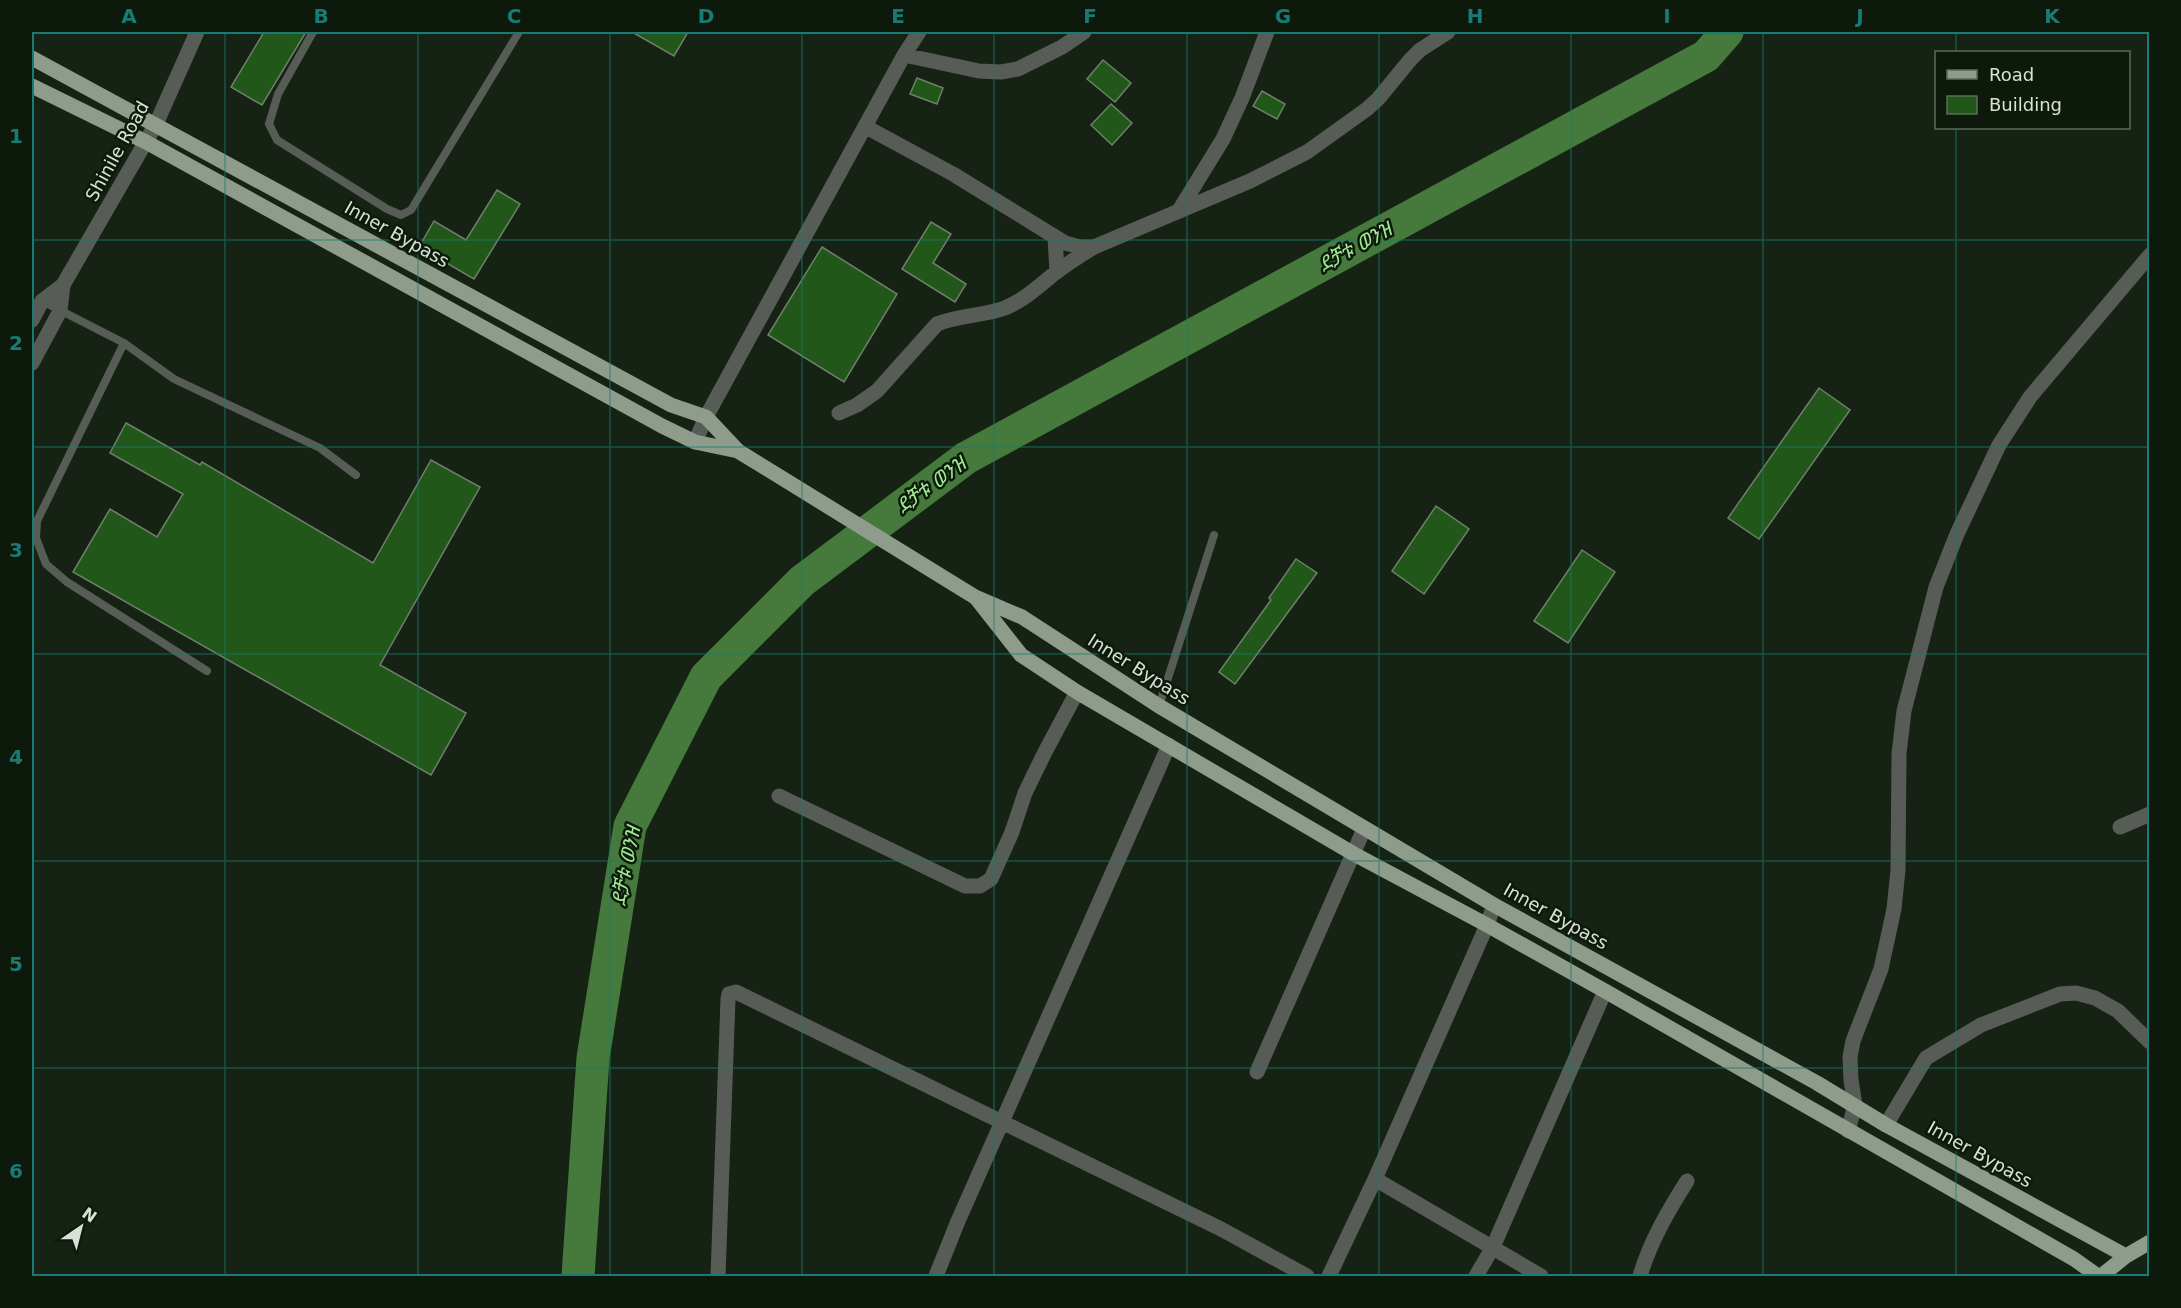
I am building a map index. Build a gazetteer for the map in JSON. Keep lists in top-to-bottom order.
{
  "streets": {
    "main road": ["Inner Bypass"],
    "street": ["Shinile Road"]
  },
  "crossings": [
    ["Shinile Road", "Inner Bypass"]
  ],
  "water": ["ደቻቱ ወንዝ"],
  "legend": ["Road", "Building"],
  "north": "top right",
  "grid": {
    "columns": [
      "A",
      "B",
      "C",
      "D",
      "E",
      "F",
      "G",
      "H",
      "I",
      "J",
      "K"
    ],
    "rows": [
      "1",
      "2",
      "3",
      "4",
      "5",
      "6"
    ]
  }
}
